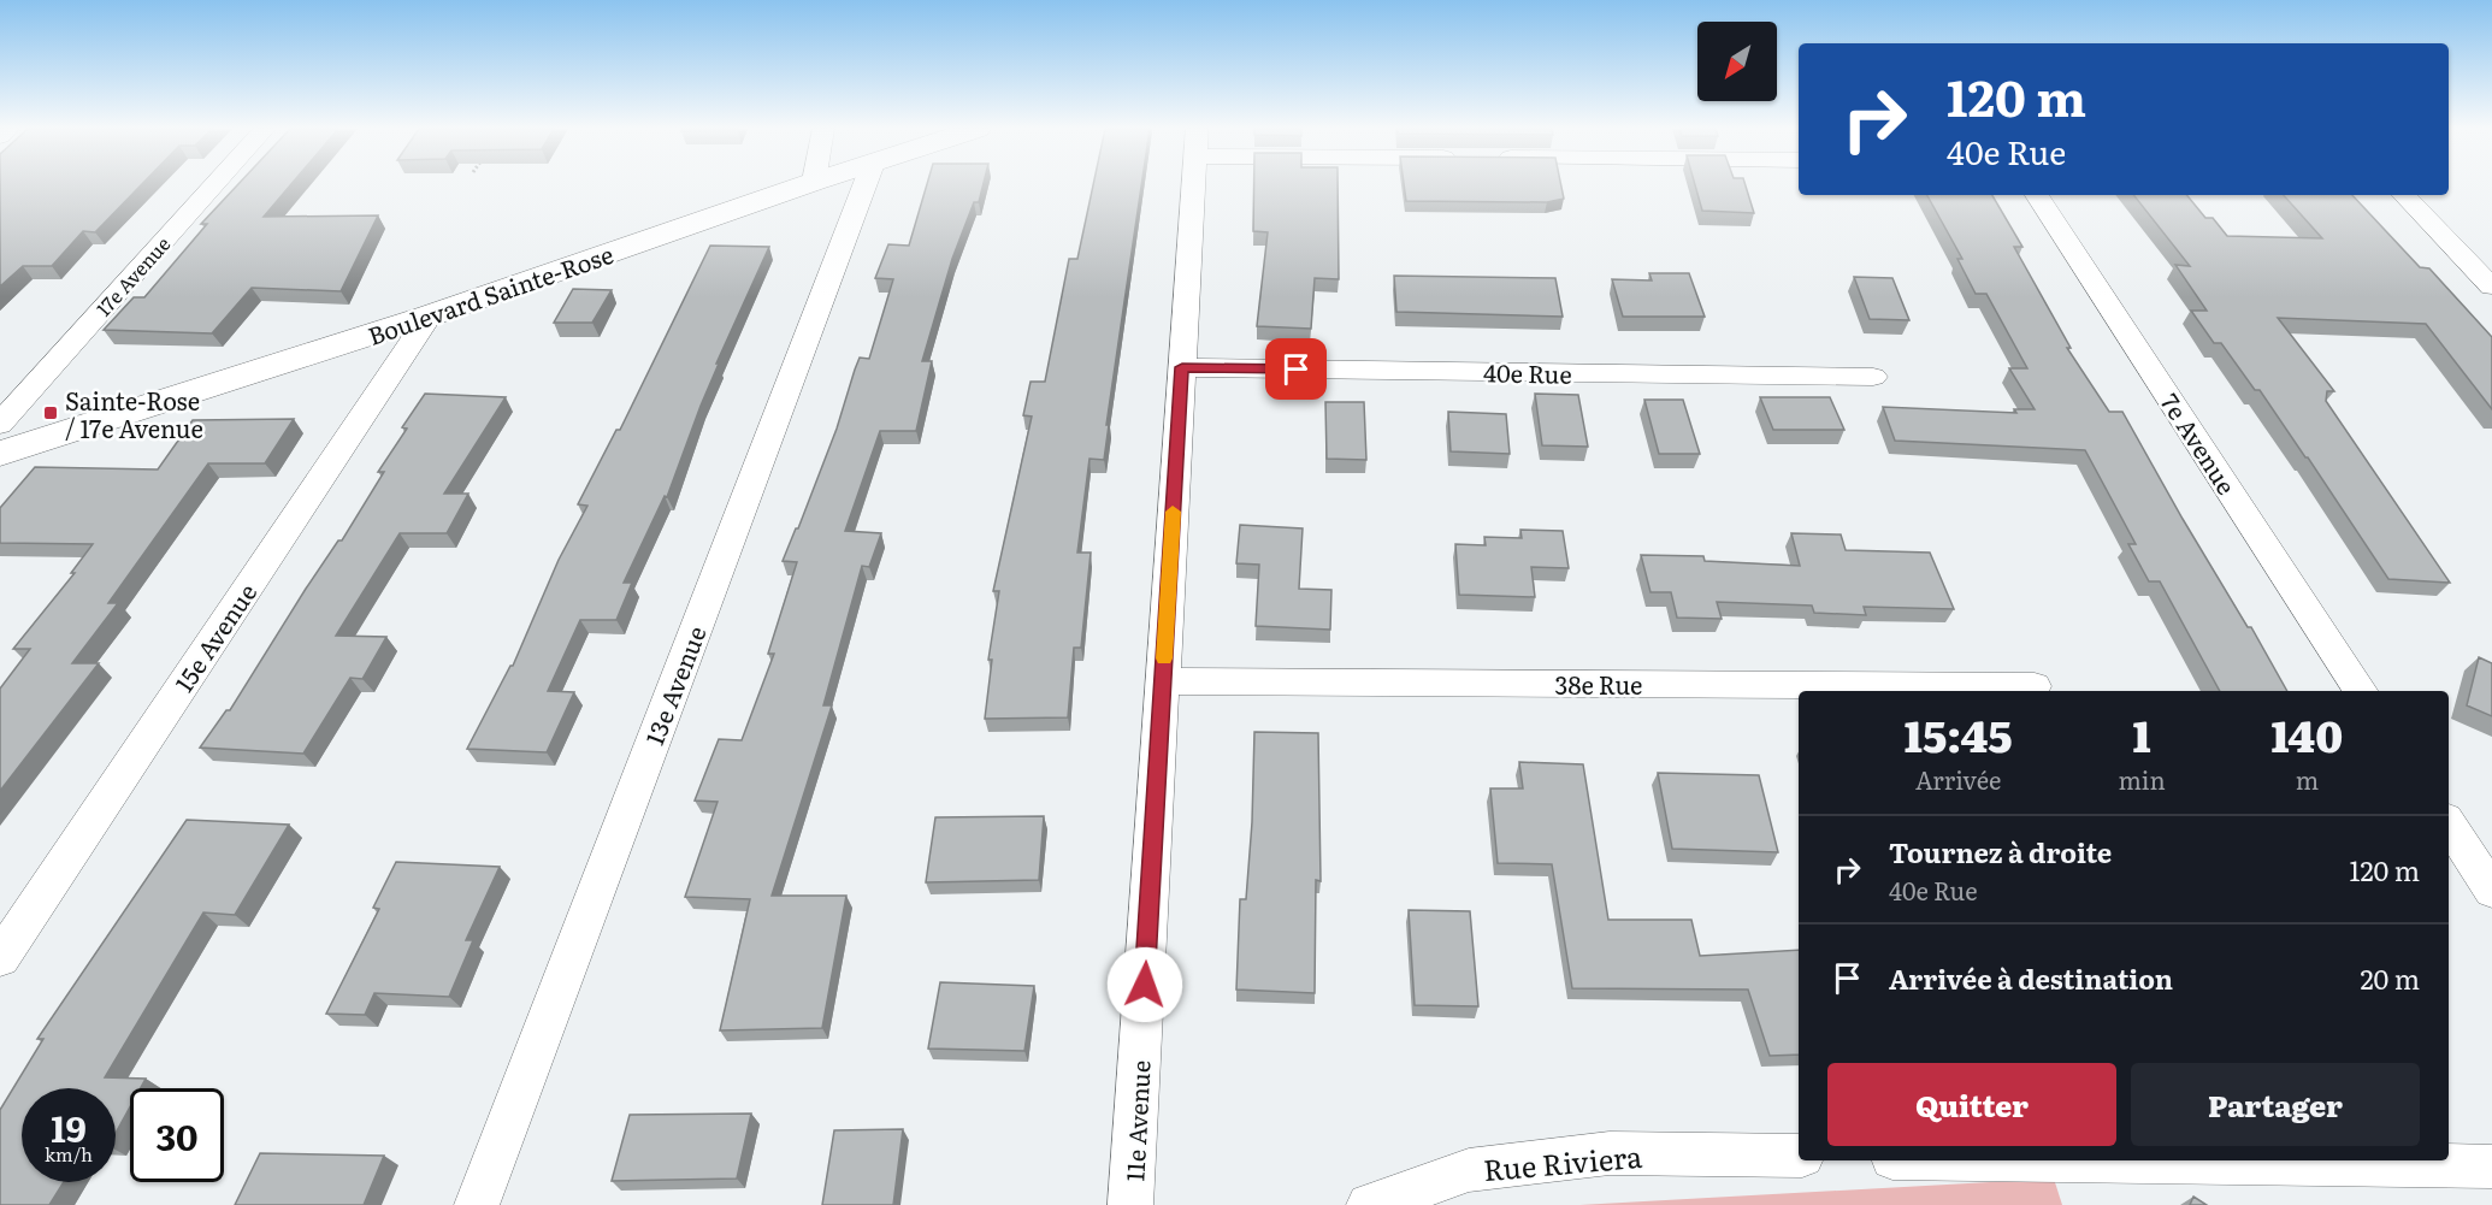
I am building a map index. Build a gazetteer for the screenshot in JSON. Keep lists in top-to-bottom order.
{
  "streets": {
    "street": [
      "17e Avenue",
      "Boulevard Sainte-Rose",
      "40e Rue",
      "7e Avenue",
      "15e Avenue",
      "38e Rue",
      "13e Avenue",
      "11e Avenue",
      "Rue Riviera"
    ]
  },
  "crossings": [
    ["Boulevard Sainte-Rose", "15e Avenue"],
    ["40e Rue", "11e Avenue"],
    ["38e Rue", "11e Avenue"]
  ],
  "places": {
    "transit": ["Sainte-Rose / 17e Avenue"]
  },
  "north": "bottom left",
  "page": {
    "turn": ["120 m", "40e Rue"],
    "eta": [
      "15:45",
      "Arrivée",
      "1",
      "min",
      "140",
      "m"
    ],
    "list": [
      {
        "name": "Tournez à droite",
        "note": "40e Rue",
        "value": "120 m"
      },
      {
        "name": "Arrivée à destination",
        "value": "20 m"
      }
    ],
    "buttons": ["Quitter", "Partager"],
    "speed": "19 km/h",
    "limit": "30"
  }
}
